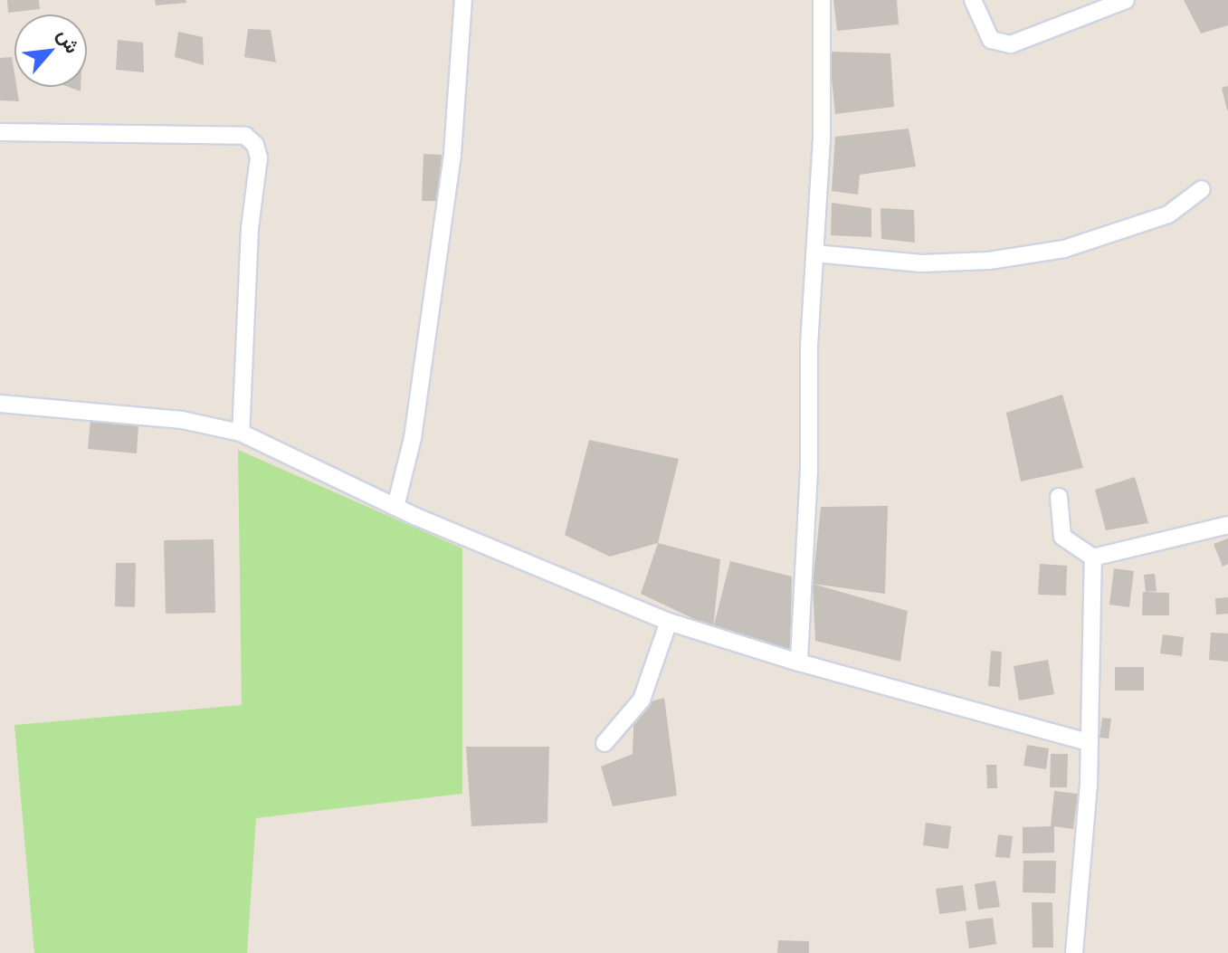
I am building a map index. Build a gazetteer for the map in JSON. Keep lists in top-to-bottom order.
{
  "north": "top right"
}
